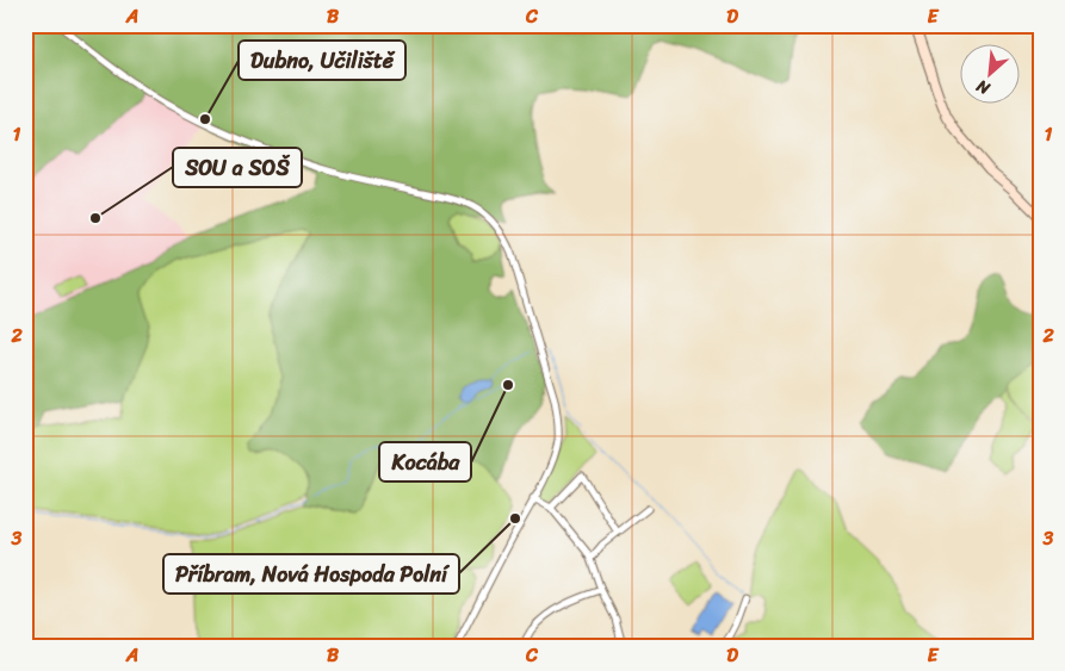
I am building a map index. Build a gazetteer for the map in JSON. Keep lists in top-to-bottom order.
{
  "places": [
    "Dubno, Učiliště",
    "SOU a SOŠ",
    "Kocába",
    "Příbram, Nová Hospoda Polní"
  ],
  "north": "bottom left",
  "grid": {
    "columns": [
      "A",
      "B",
      "C",
      "D",
      "E"
    ],
    "rows": ["1", "2", "3"]
  }
}
